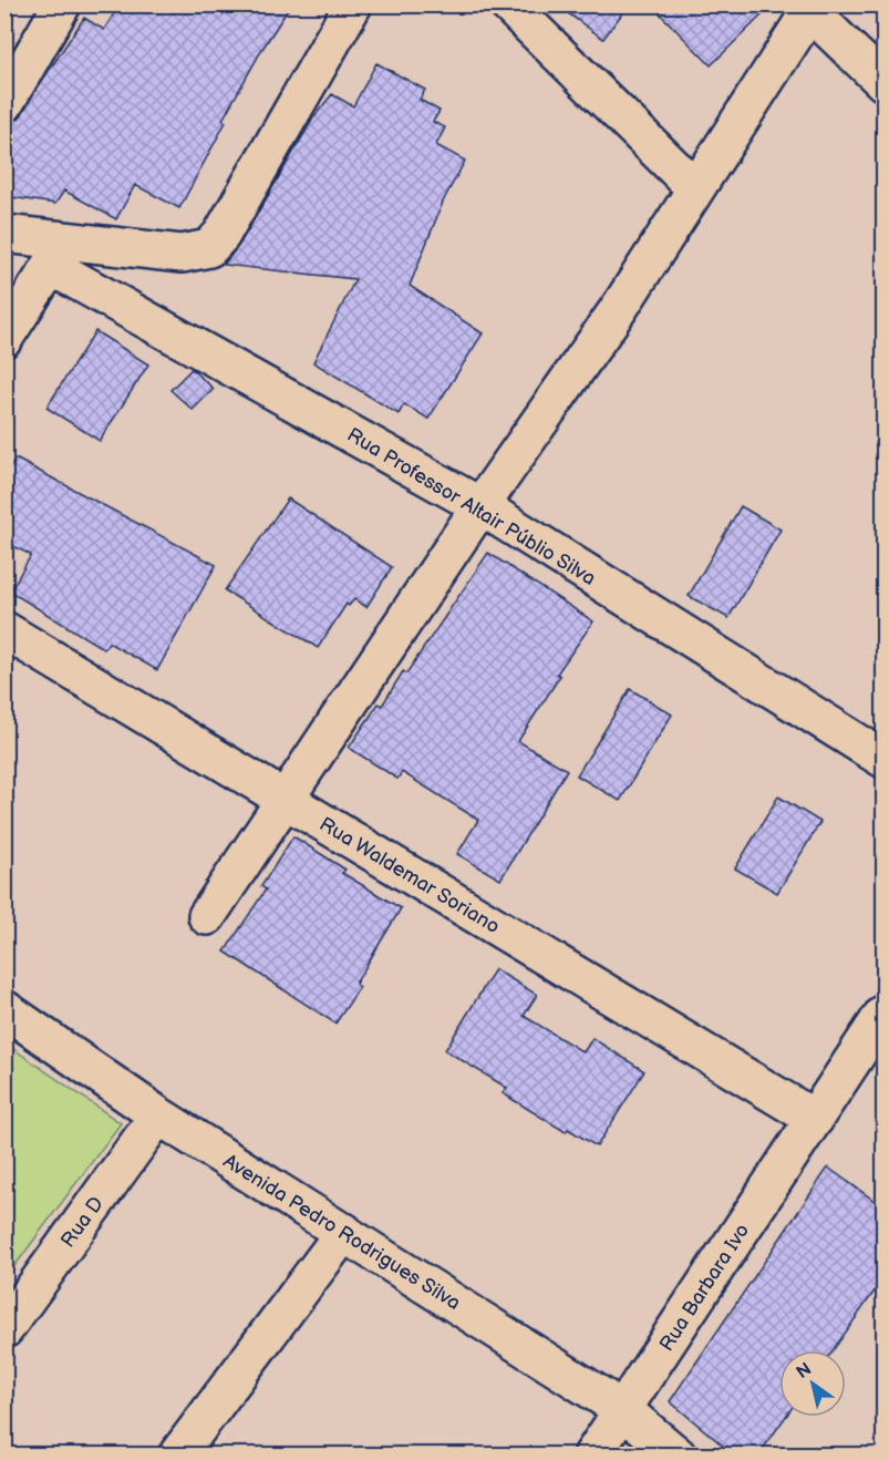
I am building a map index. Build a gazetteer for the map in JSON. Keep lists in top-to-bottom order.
{
  "streets": {
    "street": [
      "Rua Professor Altair Públio Silva",
      "Rua Waldemar Soriano",
      "Rua D",
      "Avenida Pedro Rodrigues Silva",
      "Rua Barbara Ivo"
    ]
  },
  "crossings": [
    ["Rua Waldemar Soriano", "Rua Barbara Ivo"],
    ["Rua D", "Avenida Pedro Rodrigues Silva"],
    ["Avenida Pedro Rodrigues Silva", "Rua Barbara Ivo"]
  ],
  "north": "top left"
}
